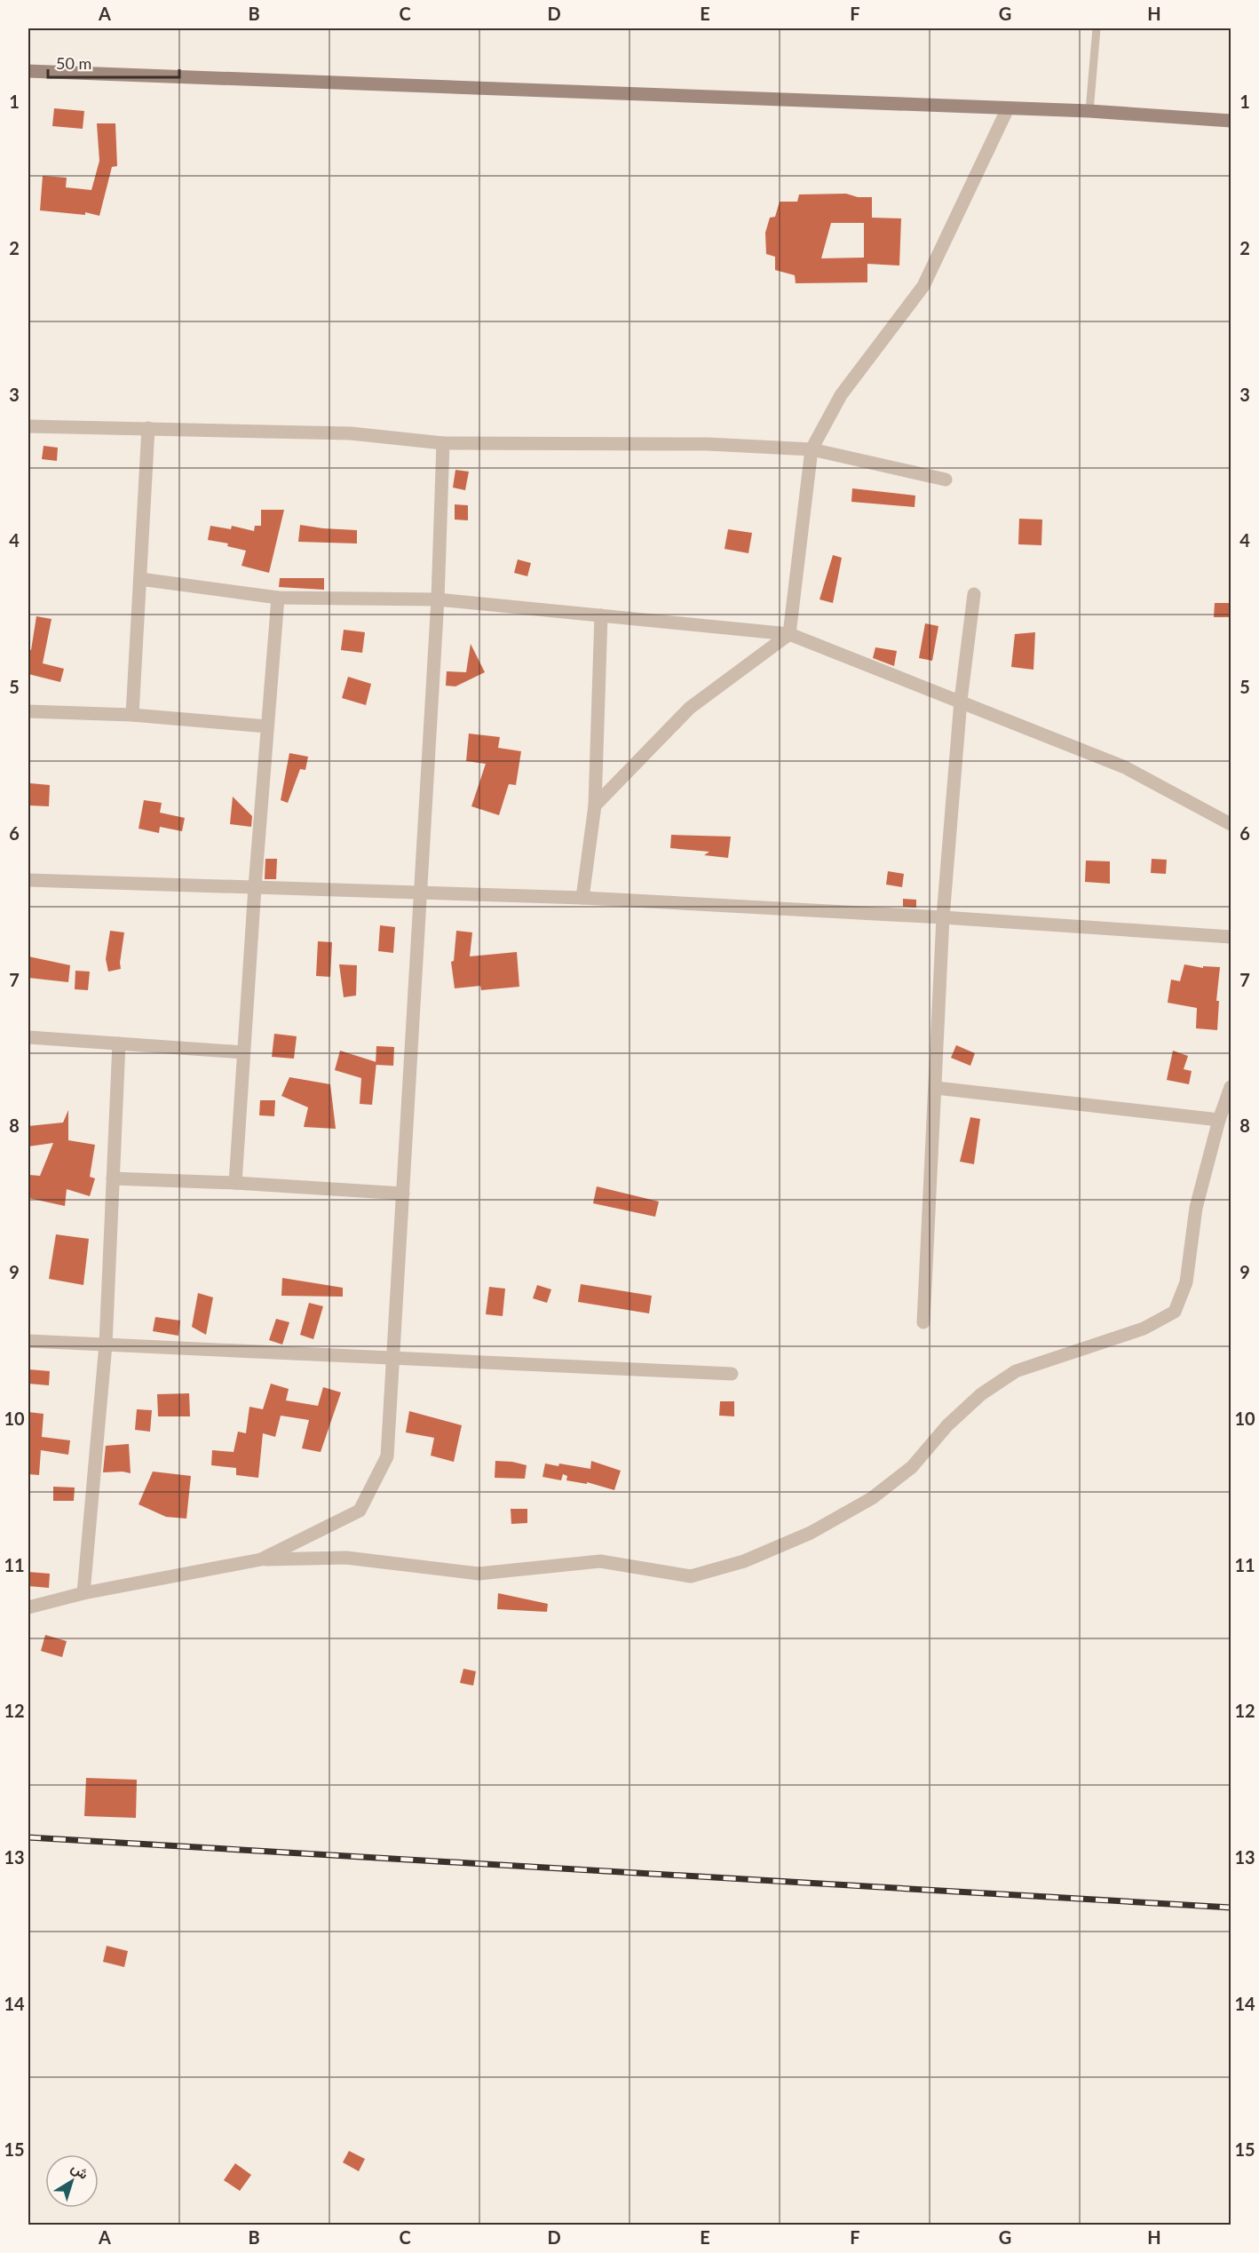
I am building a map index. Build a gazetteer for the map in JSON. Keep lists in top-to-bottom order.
{
  "scale_bar": "50 m",
  "north": "top right",
  "grid": {
    "columns": [
      "A",
      "B",
      "C",
      "D",
      "E",
      "F",
      "G",
      "H"
    ],
    "rows": [
      "1",
      "2",
      "3",
      "4",
      "5",
      "6",
      "7",
      "8",
      "9",
      "10",
      "11",
      "12",
      "13",
      "14",
      "15"
    ]
  }
}
